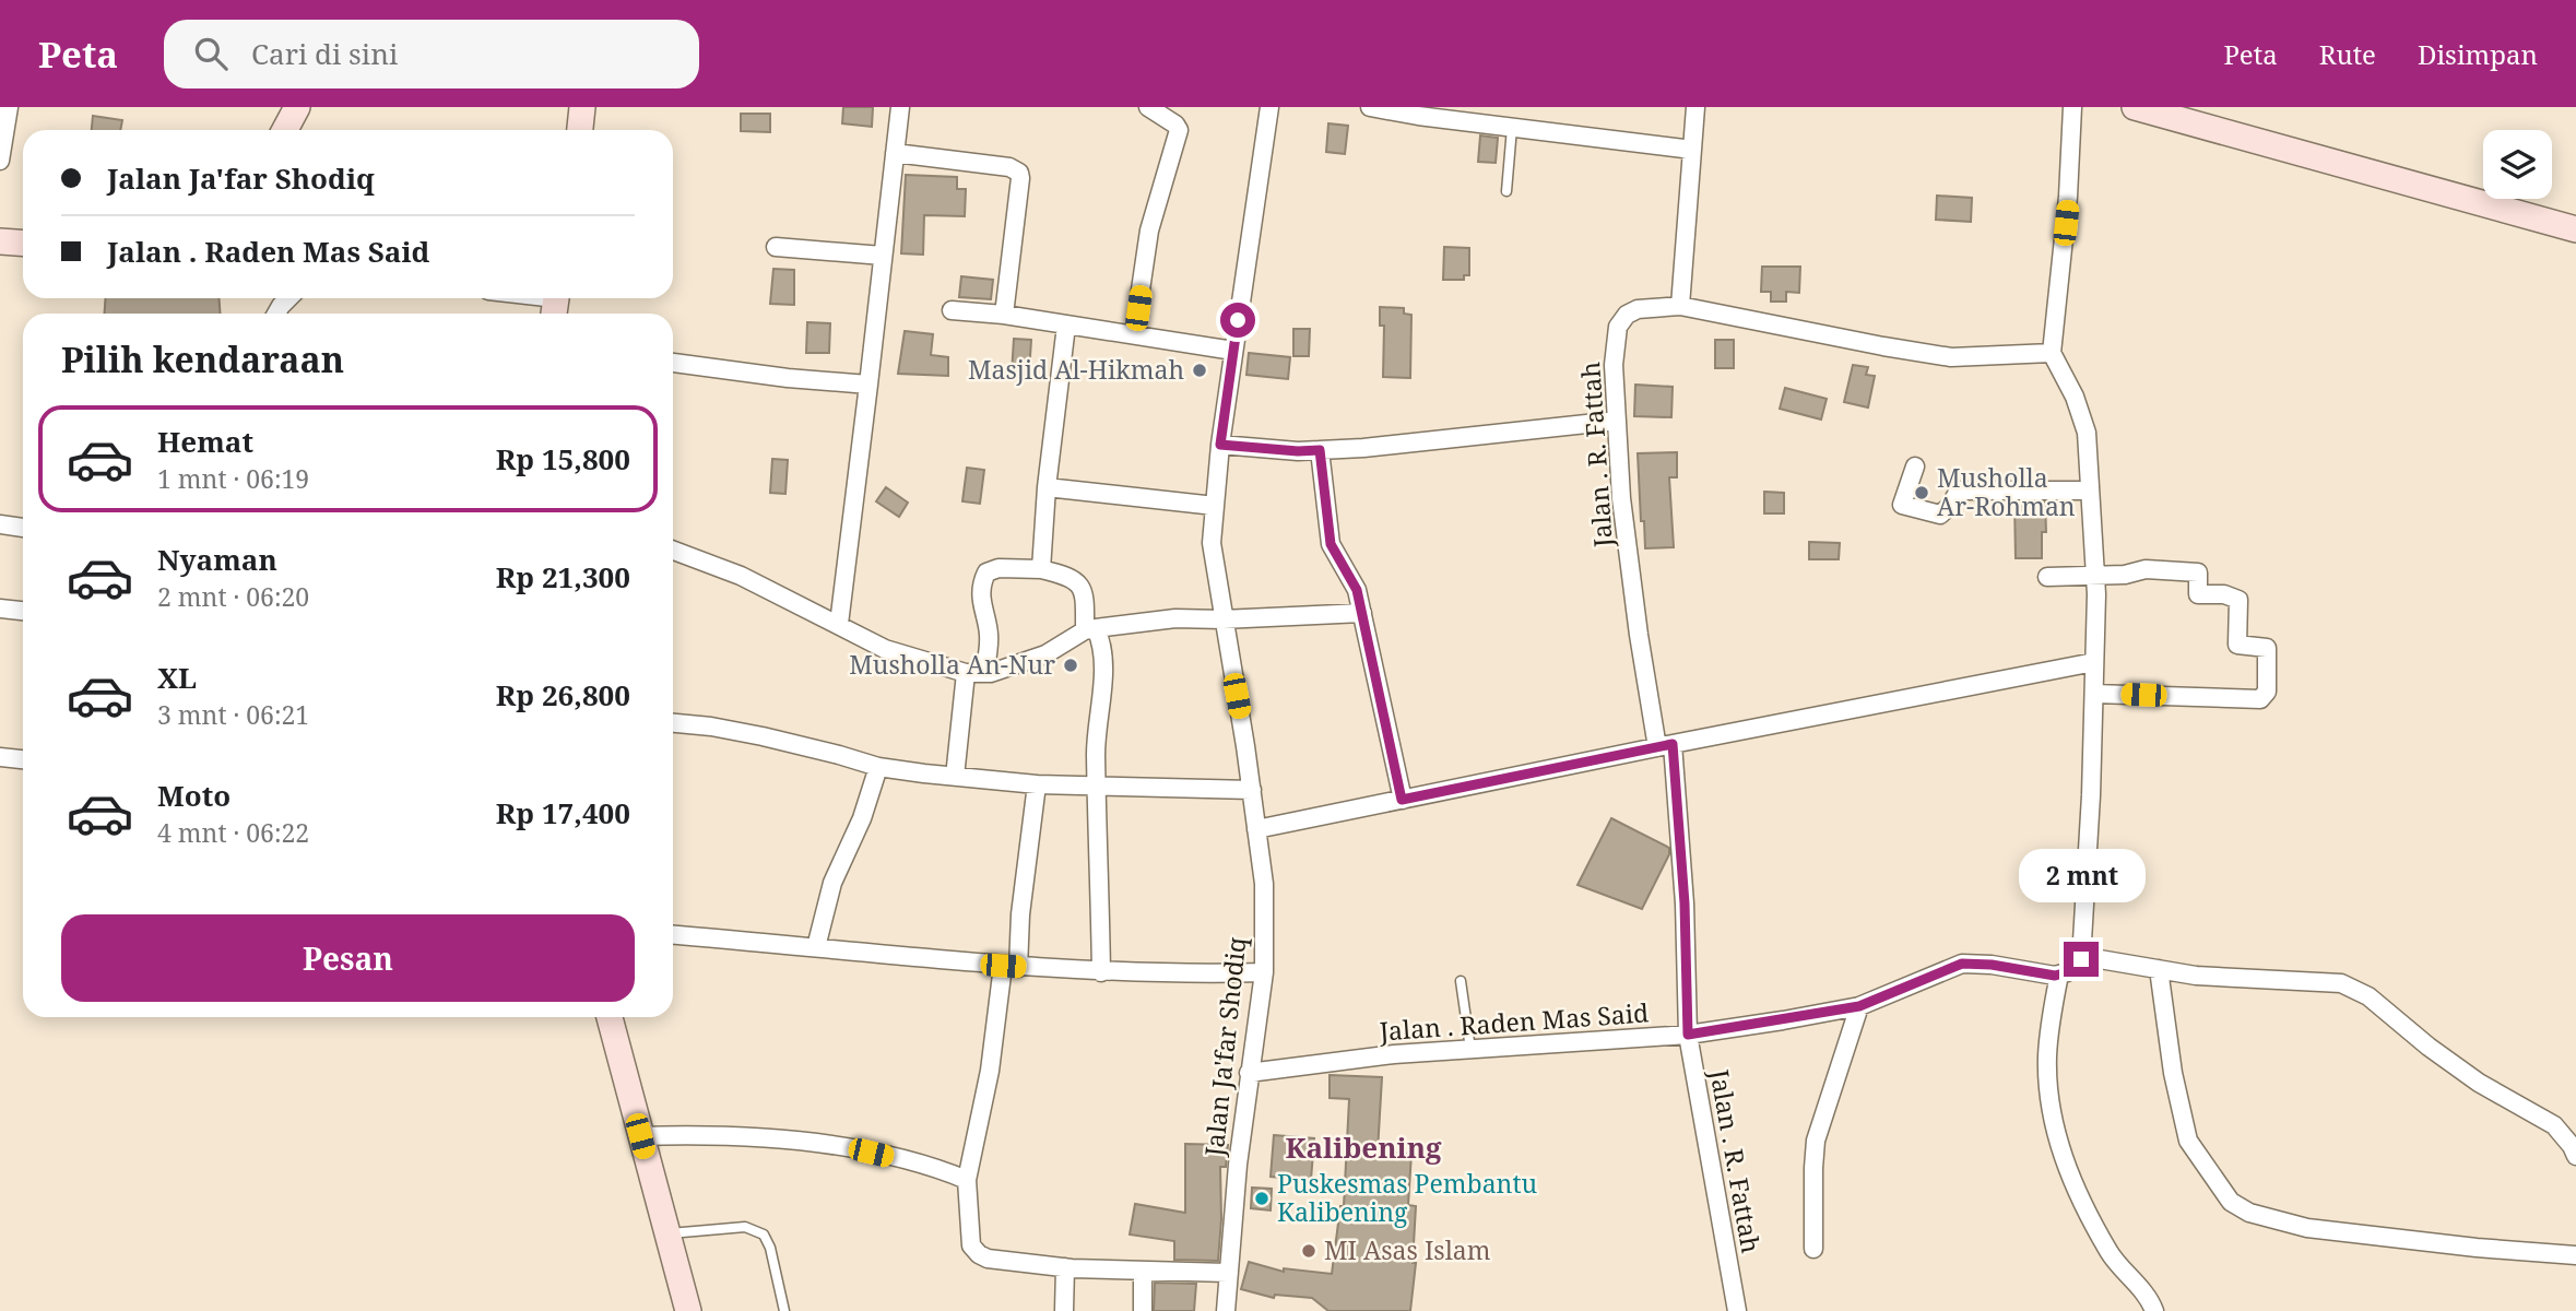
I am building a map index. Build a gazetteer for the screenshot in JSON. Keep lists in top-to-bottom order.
{
  "streets": {
    "street": ["Jalan . R. Fattah", "Jalan . Raden Mas Said", "Jalan Ja'far Shodiq"]
  },
  "crossings": [
    ["Jalan . R. Fattah", "Jalan . Raden Mas Said"],
    ["Jalan . Raden Mas Said", "Jalan Ja'far Shodiq"]
  ],
  "districts": ["Kalibening"],
  "places": [
    "Masjid Al-Hikmah",
    "Musholla Ar-Rohman",
    "Musholla An-Nur",
    "Puskesmas Pembantu Kalibening",
    "MI Asas Islam"
  ],
  "page": {
    "header": "Peta",
    "search": "Cari di sini",
    "nav": ["Peta", "Rute", "Disimpan"],
    "banner": ["Jalan Ja'far Shodiq", "Jalan . Raden Mas Said"],
    "heading": "Pilih kendaraan",
    "list": [
      {
        "name": "Hemat",
        "note": "1 mnt · 06:19",
        "value": "Rp 15,800"
      },
      {
        "name": "Nyaman",
        "note": "2 mnt · 06:20",
        "value": "Rp 21,300"
      },
      {
        "name": "XL",
        "note": "3 mnt · 06:21",
        "value": "Rp 26,800"
      },
      {
        "name": "Moto",
        "note": "4 mnt · 06:22",
        "value": "Rp 17,400"
      }
    ],
    "bubble": "2 mnt",
    "buttons": "Pesan"
  }
}
